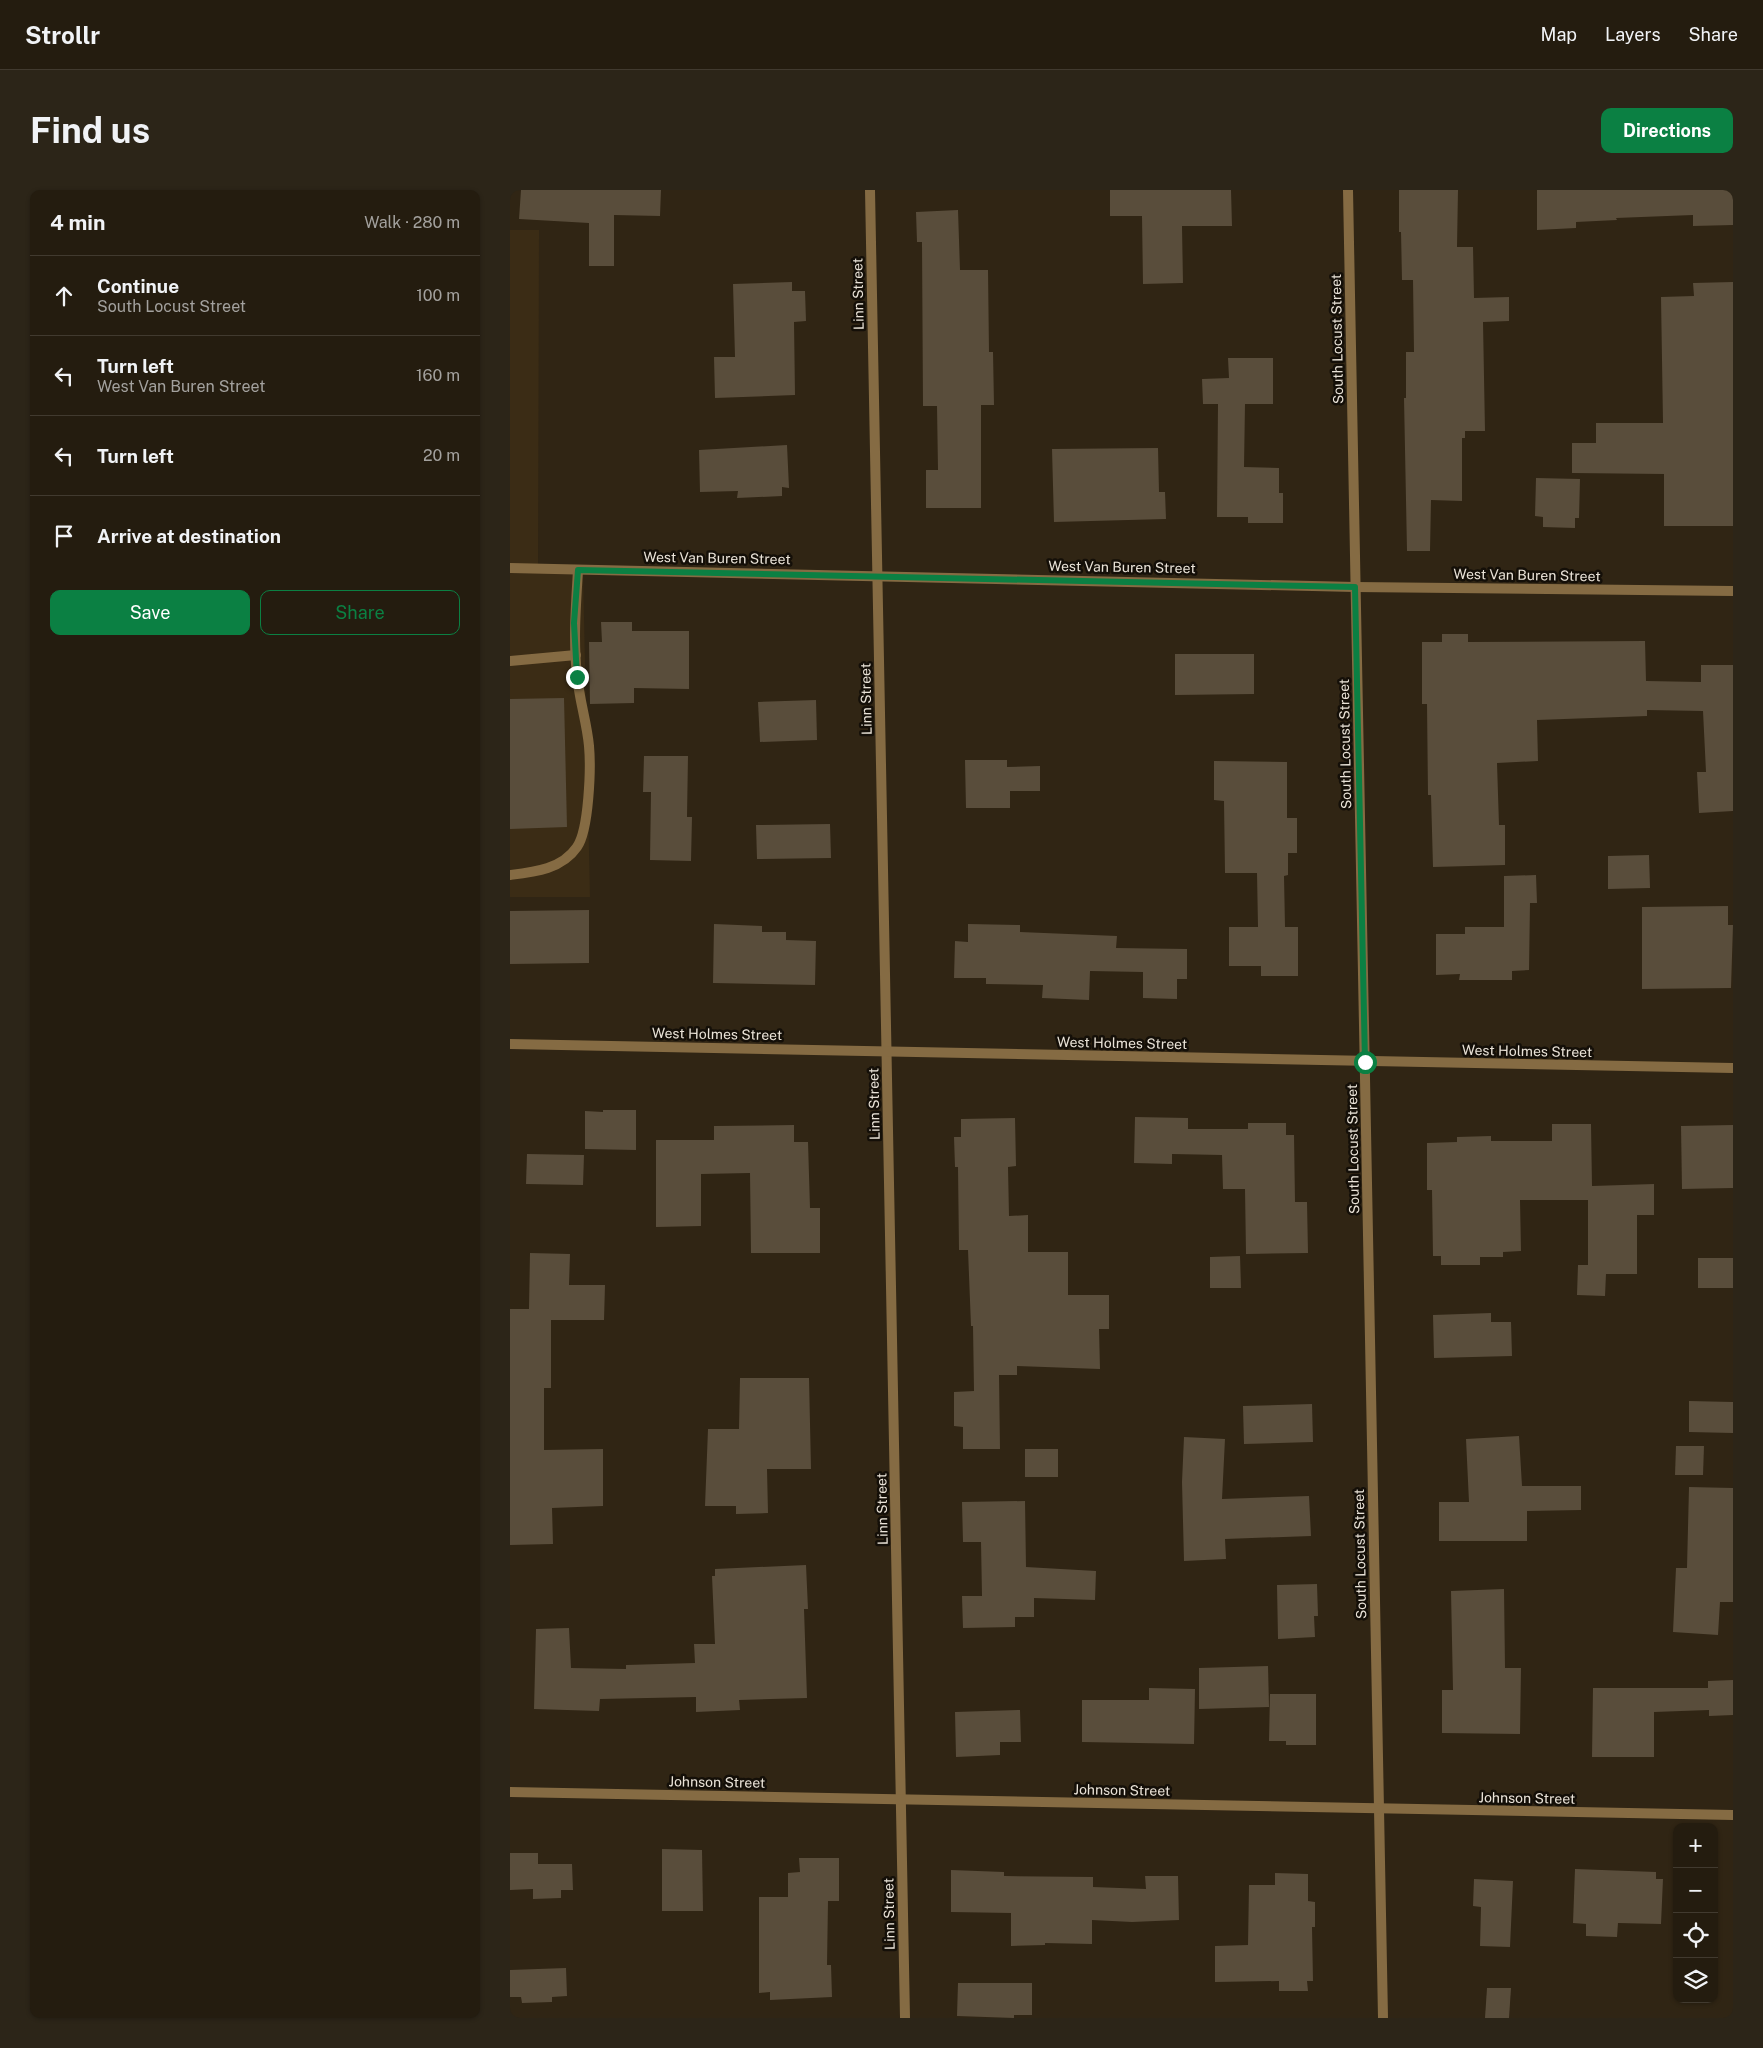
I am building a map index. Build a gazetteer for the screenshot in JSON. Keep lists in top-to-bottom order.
{
  "streets": {
    "street": [
      "Linn Street",
      "South Locust Street",
      "West Van Buren Street",
      "West Holmes Street",
      "Johnson Street"
    ]
  },
  "crossings": [
    ["Linn Street", "West Van Buren Street"],
    ["Linn Street", "West Holmes Street"],
    ["Linn Street", "Johnson Street"],
    ["South Locust Street", "West Van Buren Street"],
    ["South Locust Street", "West Holmes Street"],
    ["South Locust Street", "Johnson Street"]
  ],
  "page": {
    "header": "Strollr",
    "nav": ["Map", "Layers", "Share"],
    "buttons": [
      "Directions",
      ["Save", "Share"]
    ],
    "title": "Find us",
    "heading": ["4 min", "Walk · 280 m"],
    "list": [
      ["Continue", "South Locust Street", "100 m"],
      ["Turn left", "West Van Buren Street", "160 m"],
      ["Turn left", "20 m"],
      "Arrive at destination"
    ],
    "map_buttons": ["+", "−"]
  }
}
